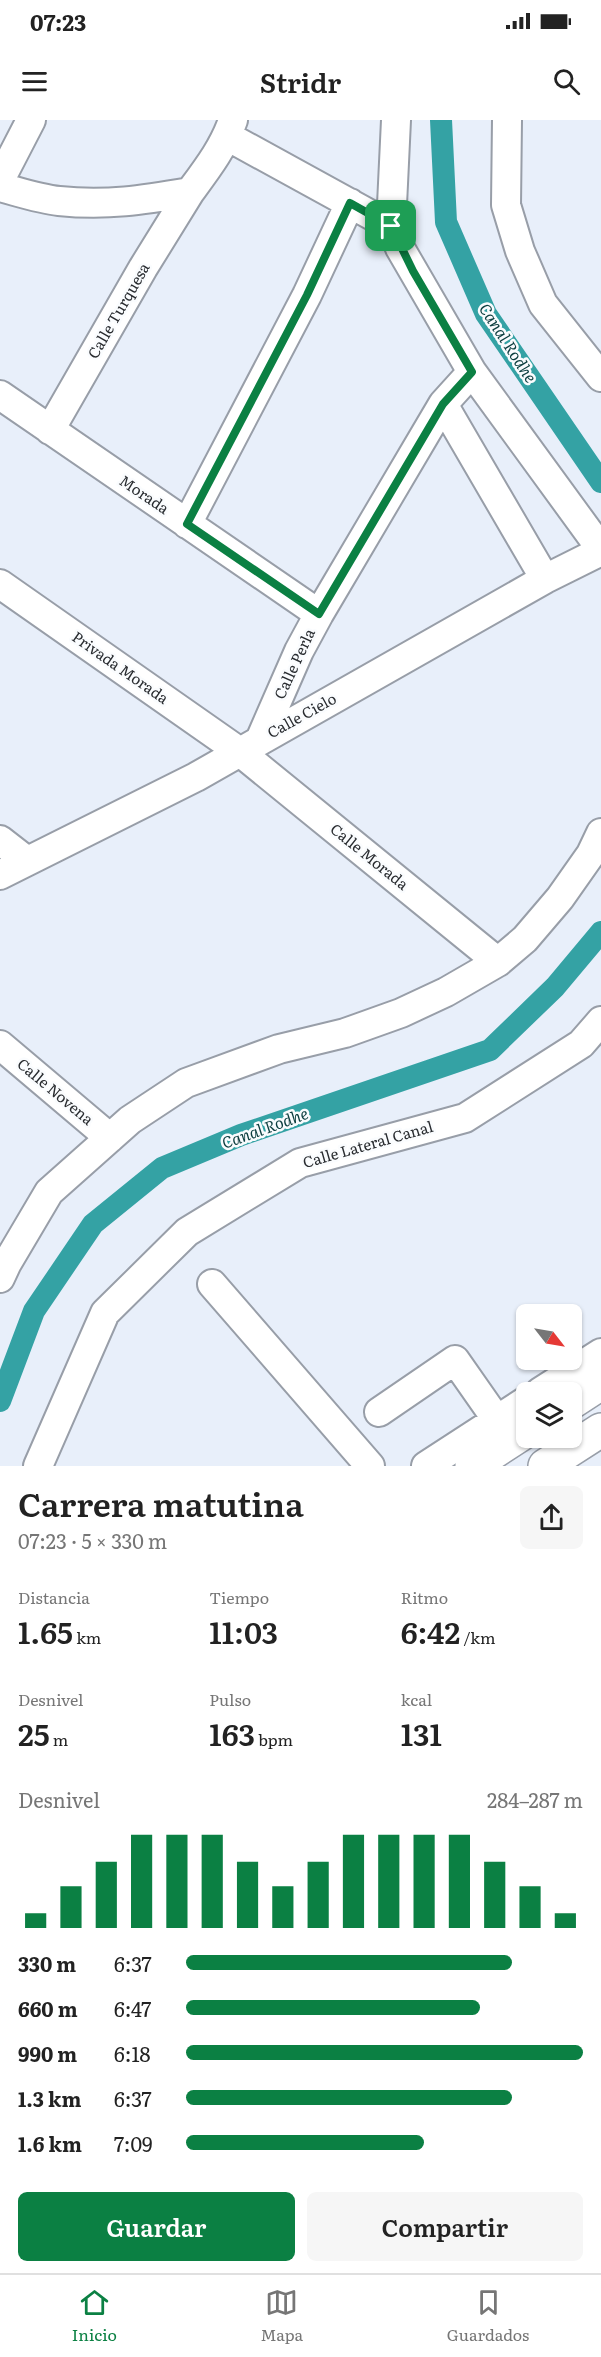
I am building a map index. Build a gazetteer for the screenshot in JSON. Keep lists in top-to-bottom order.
{
  "streets": {
    "street": [
      "Calle Turquesa",
      "Morada",
      "Calle Perla",
      "Privada Morada",
      "Calle Cielo",
      "Calle Morada",
      "Calle Novena",
      "Calle Lateral Canal"
    ]
  },
  "crossings": [
    ["Calle Turquesa", "Morada"],
    ["Morada", "Calle Perla"],
    ["Calle Perla", "Privada Morada"],
    ["Calle Perla", "Calle Cielo"],
    ["Calle Perla", "Calle Morada"],
    ["Privada Morada", "Calle Cielo"],
    ["Privada Morada", "Calle Morada"],
    ["Calle Cielo", "Calle Morada"]
  ],
  "water": ["Canal Rodhe"],
  "north": "bottom right",
  "page": {
    "status": "07:23",
    "header": "Stridr",
    "heading": ["Carrera matutina", "07:23 · 5 × 330 m"],
    "stats": [
      ["Distancia", "1.65 km"],
      ["Tiempo", "11:03"],
      ["Ritmo", "6:42 /km"],
      ["Desnivel", "25 m"],
      ["Pulso", "163 bpm"],
      ["kcal", "131"]
    ],
    "chart": ["Desnivel", "284–287 m"],
    "list": [
      {
        "name": "330 m",
        "note": "6:37"
      },
      {
        "name": "660 m",
        "note": "6:47"
      },
      {
        "name": "990 m",
        "note": "6:18"
      },
      {
        "name": "1.3 km",
        "note": "6:37"
      },
      {
        "name": "1.6 km",
        "note": "7:09"
      }
    ],
    "buttons": ["Guardar", "Compartir"],
    "tabs": ["Inicio", "Mapa", "Guardados"]
  }
}
